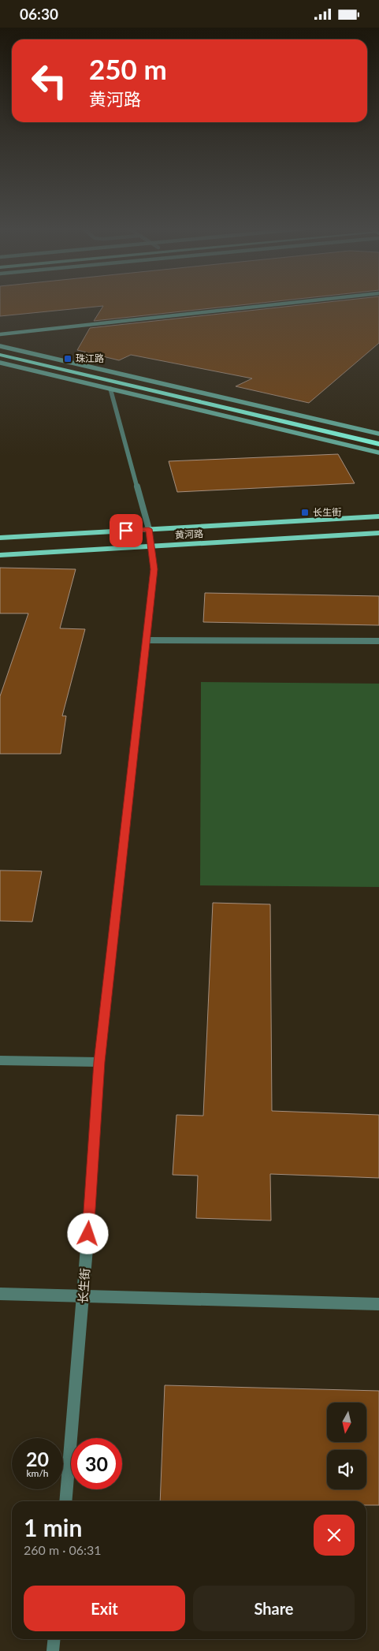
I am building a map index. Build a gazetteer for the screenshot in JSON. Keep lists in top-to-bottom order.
{
  "streets": {
    "main road": ["黄河路"],
    "street": ["长生街"]
  },
  "crossings": [
    ["黄河路", "长生街"]
  ],
  "places": {
    "transit": ["珠江路", "长生街"]
  },
  "north": "bottom",
  "page": {
    "status": "06:30",
    "turn": ["250 m", "黄河路"],
    "speed": "20 km/h",
    "limit": "30",
    "heading": ["1 min", "260 m · 06:31"],
    "buttons": ["Exit", "Share"]
  }
}
